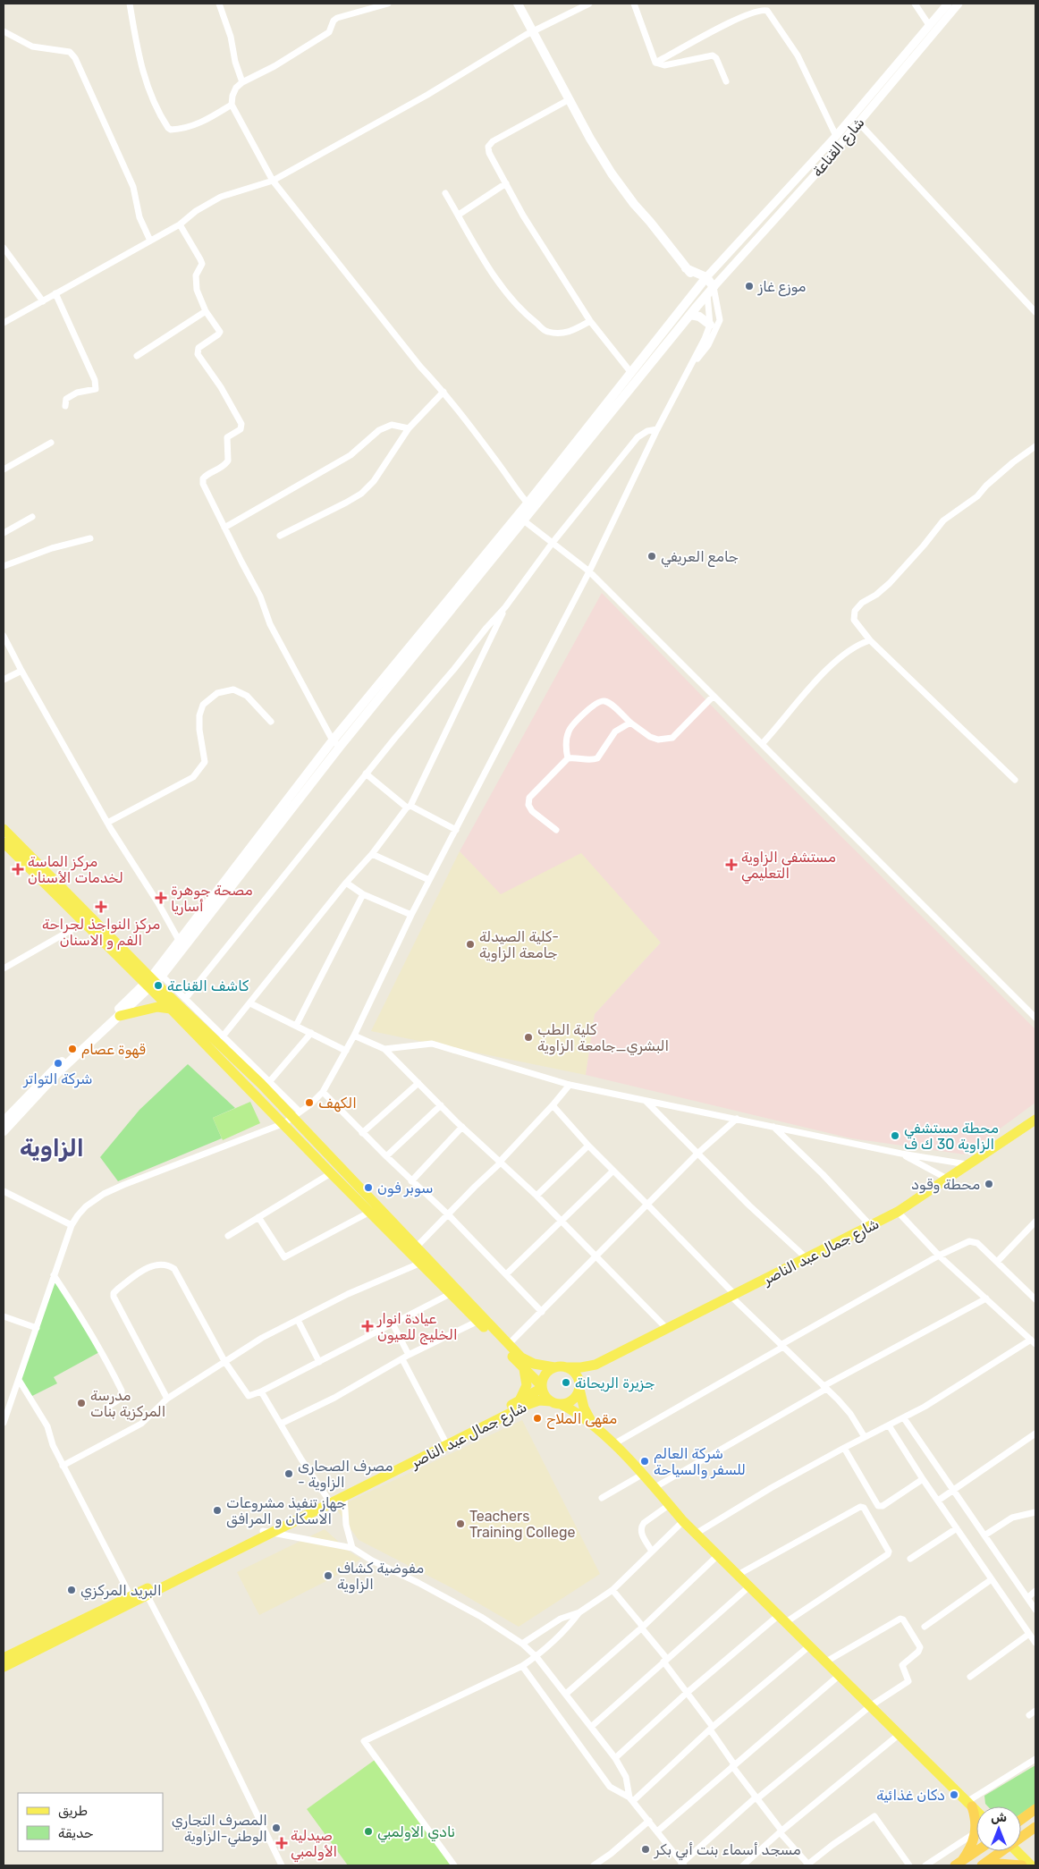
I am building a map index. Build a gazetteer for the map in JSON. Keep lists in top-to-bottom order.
{
  "streets": {
    "main road": ["شارع جمال عبد الناصر"],
    "street": ["شارع القناعة"]
  },
  "districts": ["الزاوية"],
  "places": {
    "other": [
      "موزع غاز",
      "جامع العريفي",
      "كلية الصيدلة- جامعة الزاوية",
      "كاشف القناعة",
      "كلية الطب البشري_جامعة الزاوية",
      "قهوة عصام",
      "شركة التواتر",
      "الكهف",
      "محطة مستشفي الزاوية 30 ك ف",
      "محطة وقود",
      "سوبر فون",
      "جزيرة الريحانة",
      "مدرسة المركزية بنات",
      "مقهى الملاح",
      "شركة العالم للسفر والسياحة",
      "مصرف الصحارى - الزاوية",
      "جهاز تنفيذ مشروعات الاسكان و المرافق",
      "Teachers Training College",
      "مفوضية كشاف الزاوية",
      "البريد المركزي",
      "دكان غذائية",
      "المصرف التجاري الوطني-الزاوية",
      "نادي الاولمبي",
      "مسجد أسماء بنت أبي بكر"
    ],
    "health": [
      "مستشفى الزاوية التعليمي",
      "مركز الماسة لخدمات الأسنان",
      "مصحة جوهرة أساريا",
      "مركز النواجذ لجراحة الفم و الاسنان",
      "عيادة انوار الخليج للعيون",
      "صيدلية الأولمبي"
    ]
  },
  "legend": ["طريق", "حديقة"],
  "north": "top"
}
